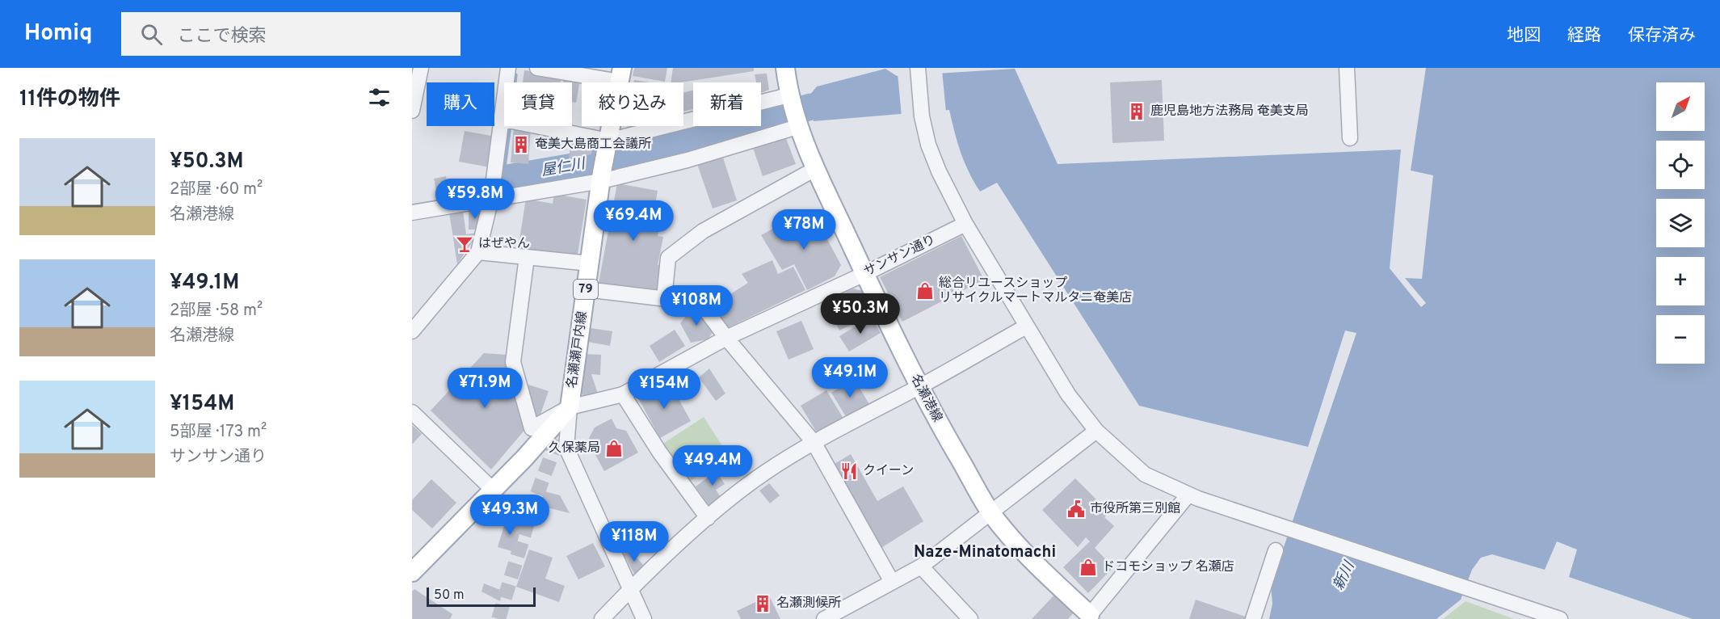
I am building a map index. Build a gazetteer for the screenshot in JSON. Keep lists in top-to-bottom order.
{
  "streets": {
    "main road": ["79", "名瀬瀬戸内線", "名瀬港線"],
    "street": ["サンサン通り"]
  },
  "crossings": [
    ["サンサン通り", "名瀬瀬戸内線"],
    ["サンサン通り", "名瀬港線"]
  ],
  "districts": ["Naze-Minatomachi"],
  "water": ["屋仁川", "新川"],
  "places": {
    "building": ["鹿児島地方法務局 奄美支局", "奄美大島商工会議所", "名瀬測候所"],
    "bar": ["はぜやん"],
    "shop": ["総合リユースショップ リサイクルマートマルタニ奄美店", "久保薬局", "ドコモショップ 名瀬店"],
    "restaurant": ["クイーン"],
    "public building": ["市役所第三別館"]
  },
  "scale_bar": "50 m",
  "north": "top right",
  "page": {
    "header": "Homiq",
    "search": "ここで検索",
    "nav": ["地図", "経路", "保存済み"],
    "heading": "11件の物件",
    "map_buttons": ["+", "−"],
    "chip": [
      "購入",
      "賃貸",
      "絞り込み",
      "新着"
    ],
    "list": [
      {
        "name": "¥50.3M",
        "note": "2部屋 · 60 m² · 名瀬港線"
      },
      {
        "name": "¥49.1M",
        "note": "2部屋 · 58 m² · 名瀬港線"
      },
      {
        "name": "¥154M",
        "note": "5部屋 · 173 m² · サンサン通り"
      }
    ],
    "price": [
      "¥59.8M",
      "¥69.4M",
      "¥78M",
      "¥108M",
      "¥50.3M",
      "¥49.1M",
      "¥71.9M",
      "¥154M",
      "¥49.4M",
      "¥49.3M",
      "¥118M"
    ],
    "scale": "50 m"
  }
}
